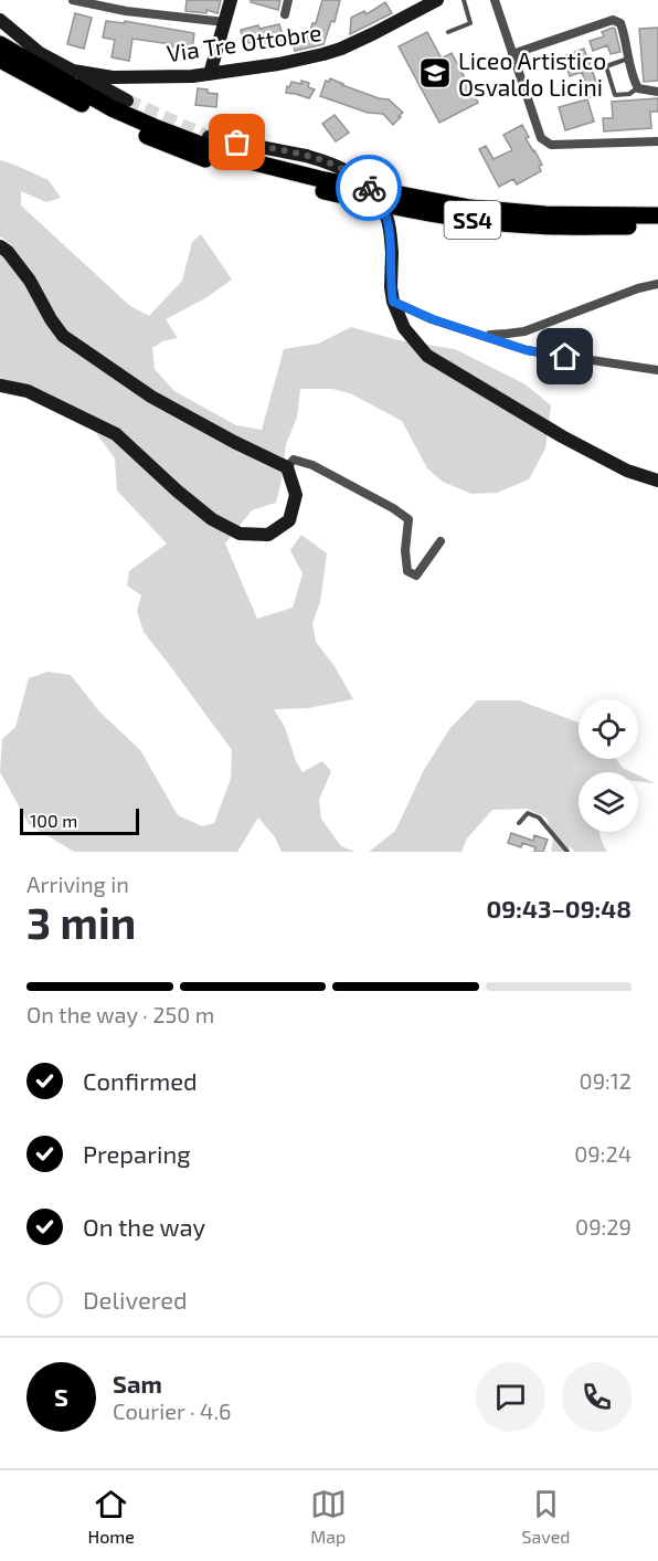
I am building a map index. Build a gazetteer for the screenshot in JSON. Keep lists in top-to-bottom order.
{
  "streets": {
    "highway": ["SS4"],
    "street": ["Via Tre Ottobre"]
  },
  "places": {
    "school or university": ["Liceo Artistico Osvaldo Licini"]
  },
  "scale_bar": "100 m",
  "page": {
    "scale": "100 m",
    "heading": ["3 min", "Arriving in", "09:43–09:48"],
    "panel": ["Sam", "Courier · 4.6"],
    "bar": "On the way · 250 m",
    "list": [
      ["Confirmed", "09:12"],
      ["Preparing", "09:24"],
      ["On the way", "09:29"],
      "Delivered"
    ],
    "round": "S",
    "tabs": ["Home", "Map", "Saved"]
  }
}
